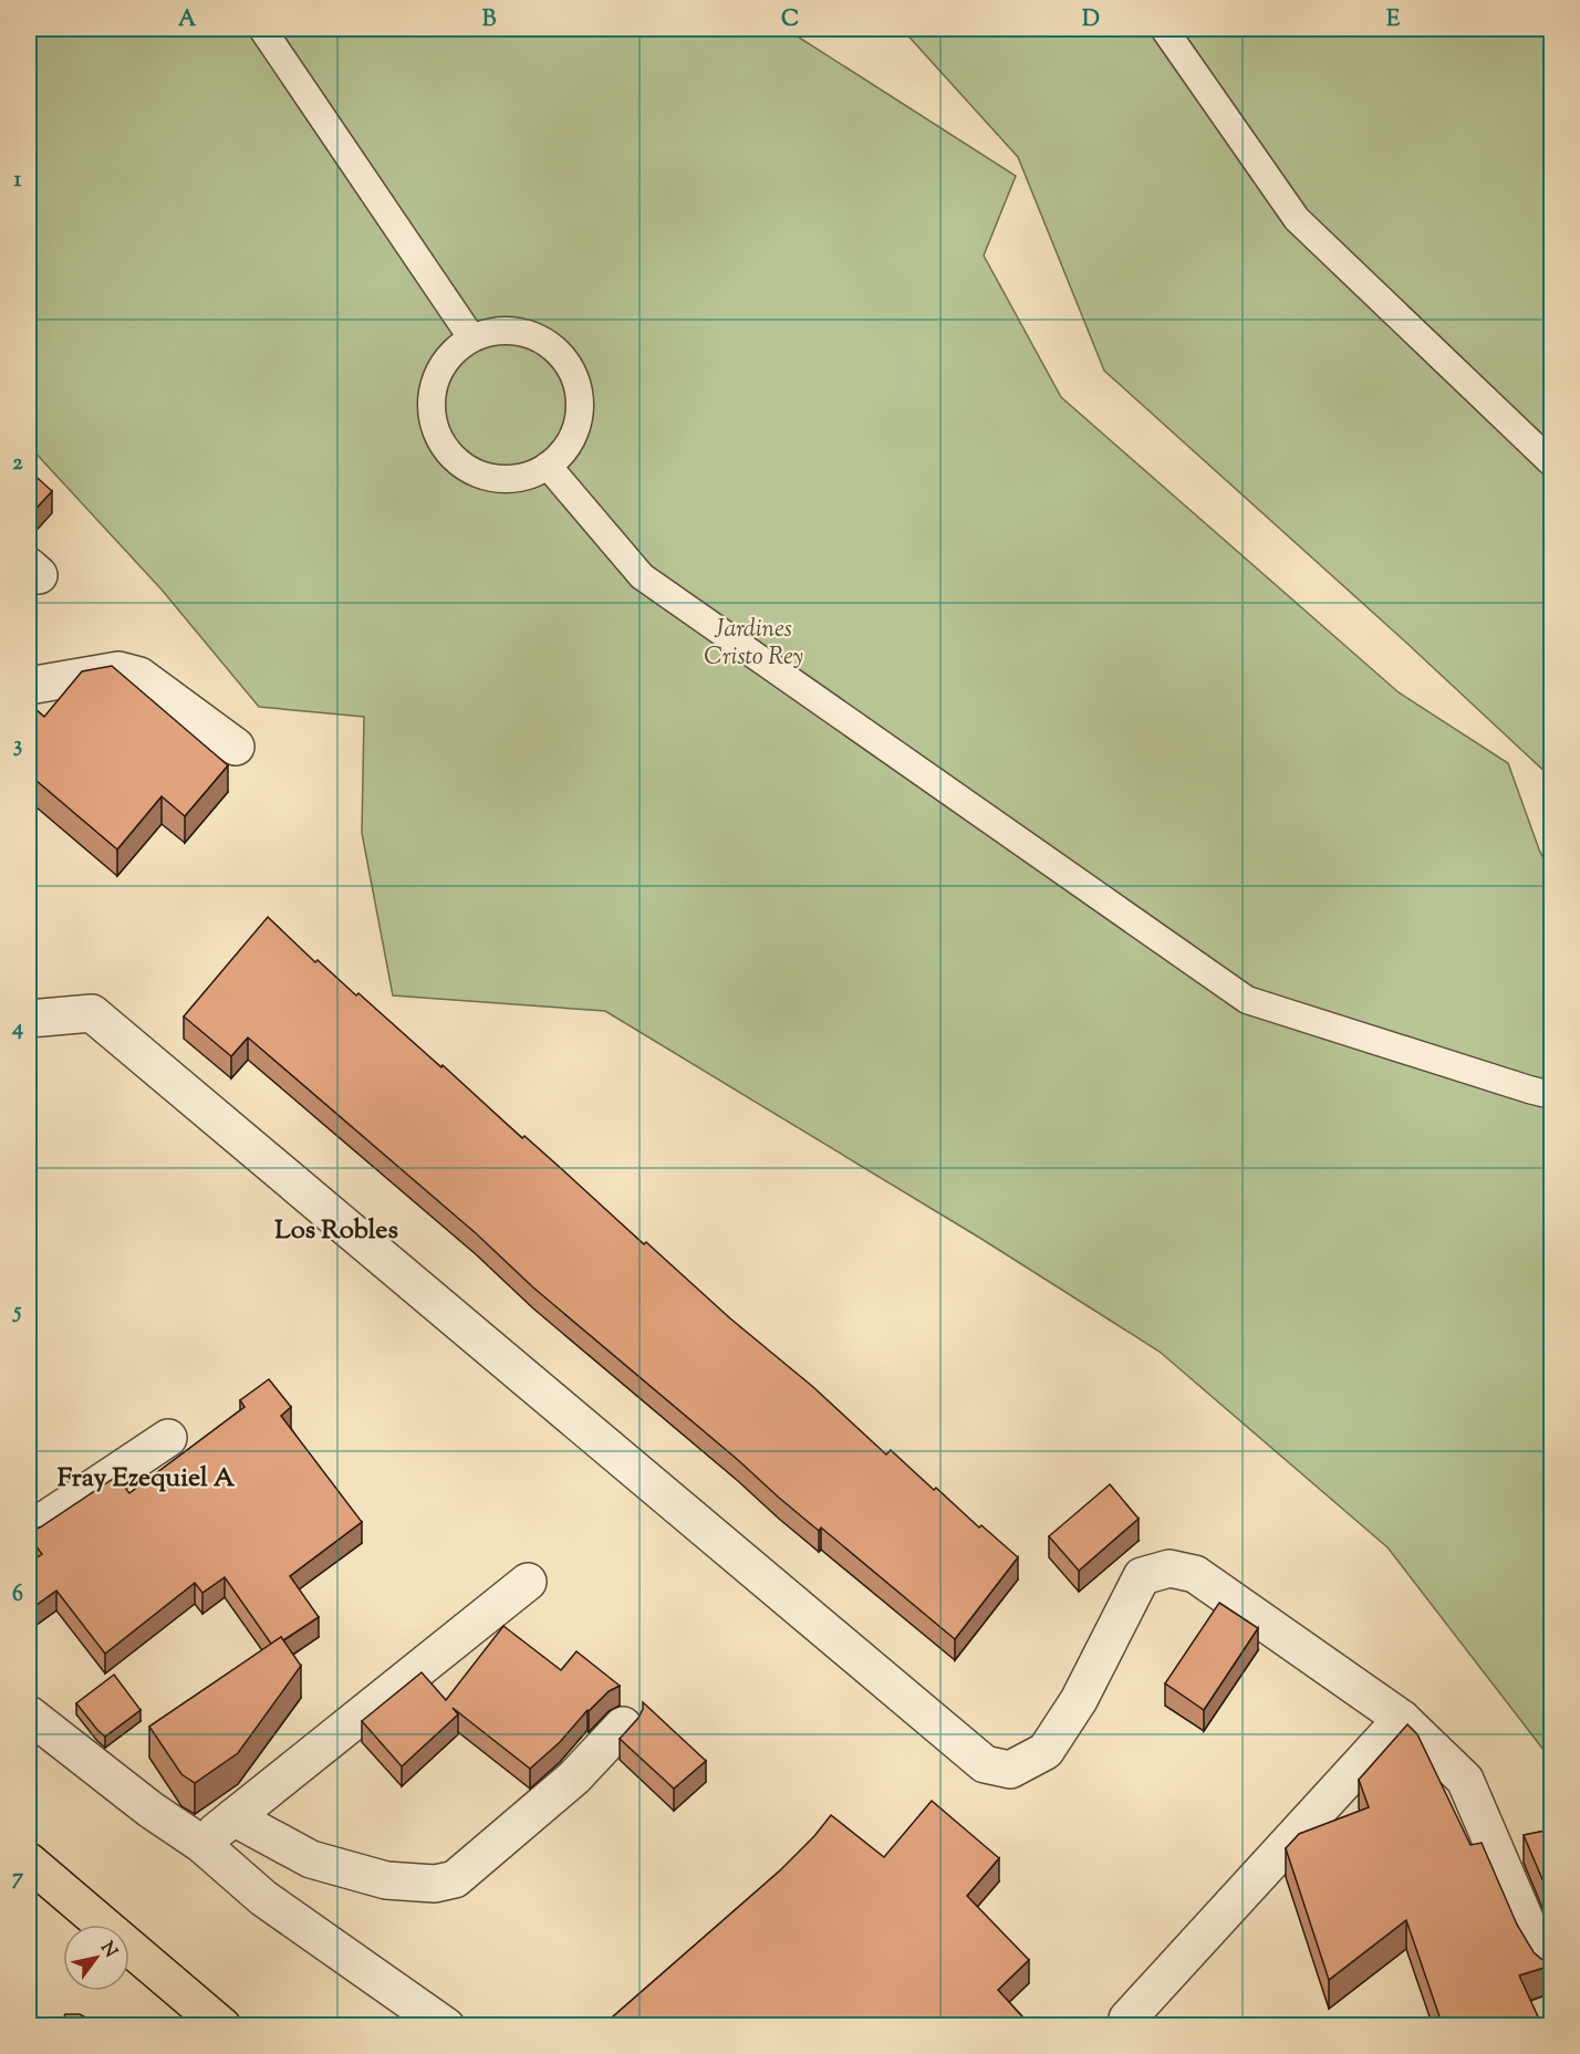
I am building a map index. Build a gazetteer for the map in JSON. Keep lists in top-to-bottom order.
{
  "districts": ["Los Robles", "Fray Ezequiel A"],
  "parks": ["Jardines Cristo Rey"],
  "north": "top right",
  "grid": {
    "columns": [
      "A",
      "B",
      "C",
      "D",
      "E"
    ],
    "rows": [
      "1",
      "2",
      "3",
      "4",
      "5",
      "6",
      "7"
    ]
  }
}
